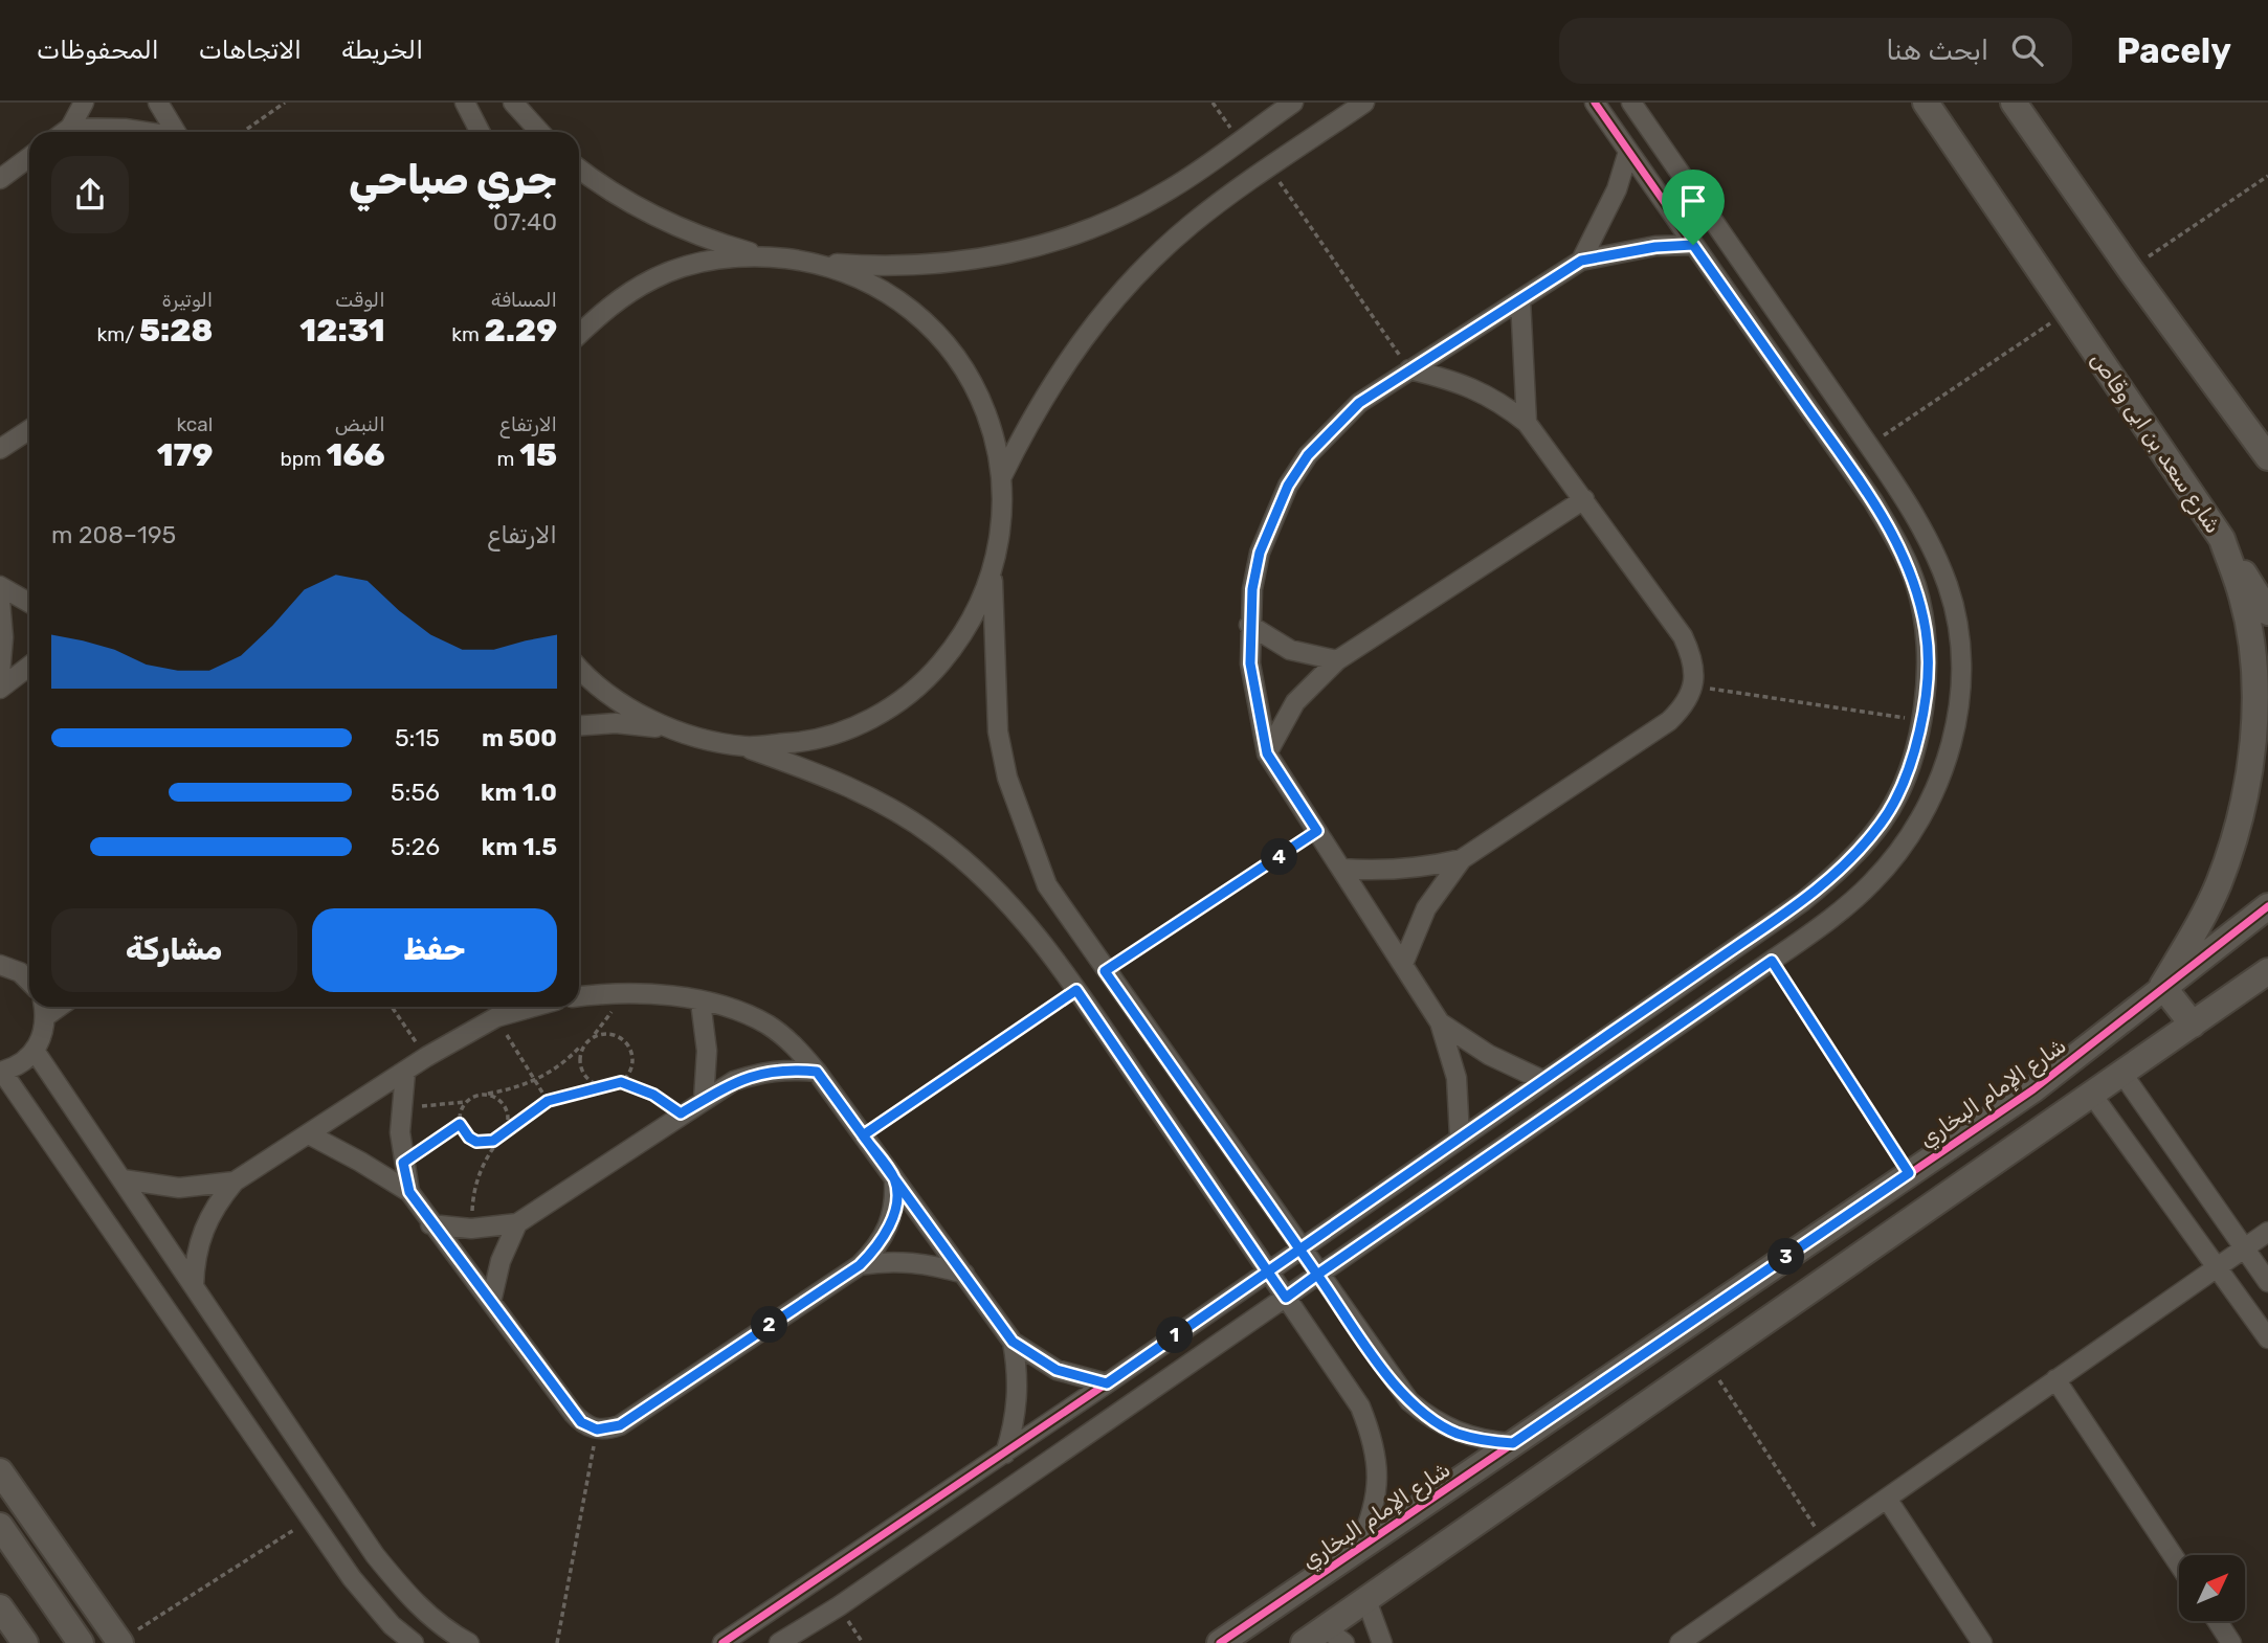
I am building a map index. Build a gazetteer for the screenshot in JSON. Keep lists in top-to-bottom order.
{
  "streets": {
    "street": ["شارع سعد بن ابى وقاص", "شارع الإمام البخاري"]
  },
  "crossings": [
    ["شارع سعد بن ابى وقاص", "شارع الإمام البخاري"]
  ],
  "north": "top right",
  "page": {
    "header": "Pacely",
    "search": "ابحث هنا",
    "nav": ["الخريطة", "الاتجاهات", "المحفوظات"],
    "heading": ["جري صباحي", "07:40"],
    "stats": [
      ["المسافة", "2.29 km"],
      ["الوقت", "12:31"],
      ["الوتيرة", "5:28 /km"],
      ["الارتفاع", "15 m"],
      ["النبض", "166 bpm"],
      ["kcal", "179"]
    ],
    "chart": ["الارتفاع", "195–208 m"],
    "list": [
      {
        "name": "500 m",
        "note": "5:15"
      },
      {
        "name": "1.0 km",
        "note": "5:56"
      },
      {
        "name": "1.5 km",
        "note": "5:26"
      }
    ],
    "pins": [
      "4",
      "3",
      "2",
      "1"
    ],
    "buttons": ["حفظ", "مشاركة"]
  }
}
